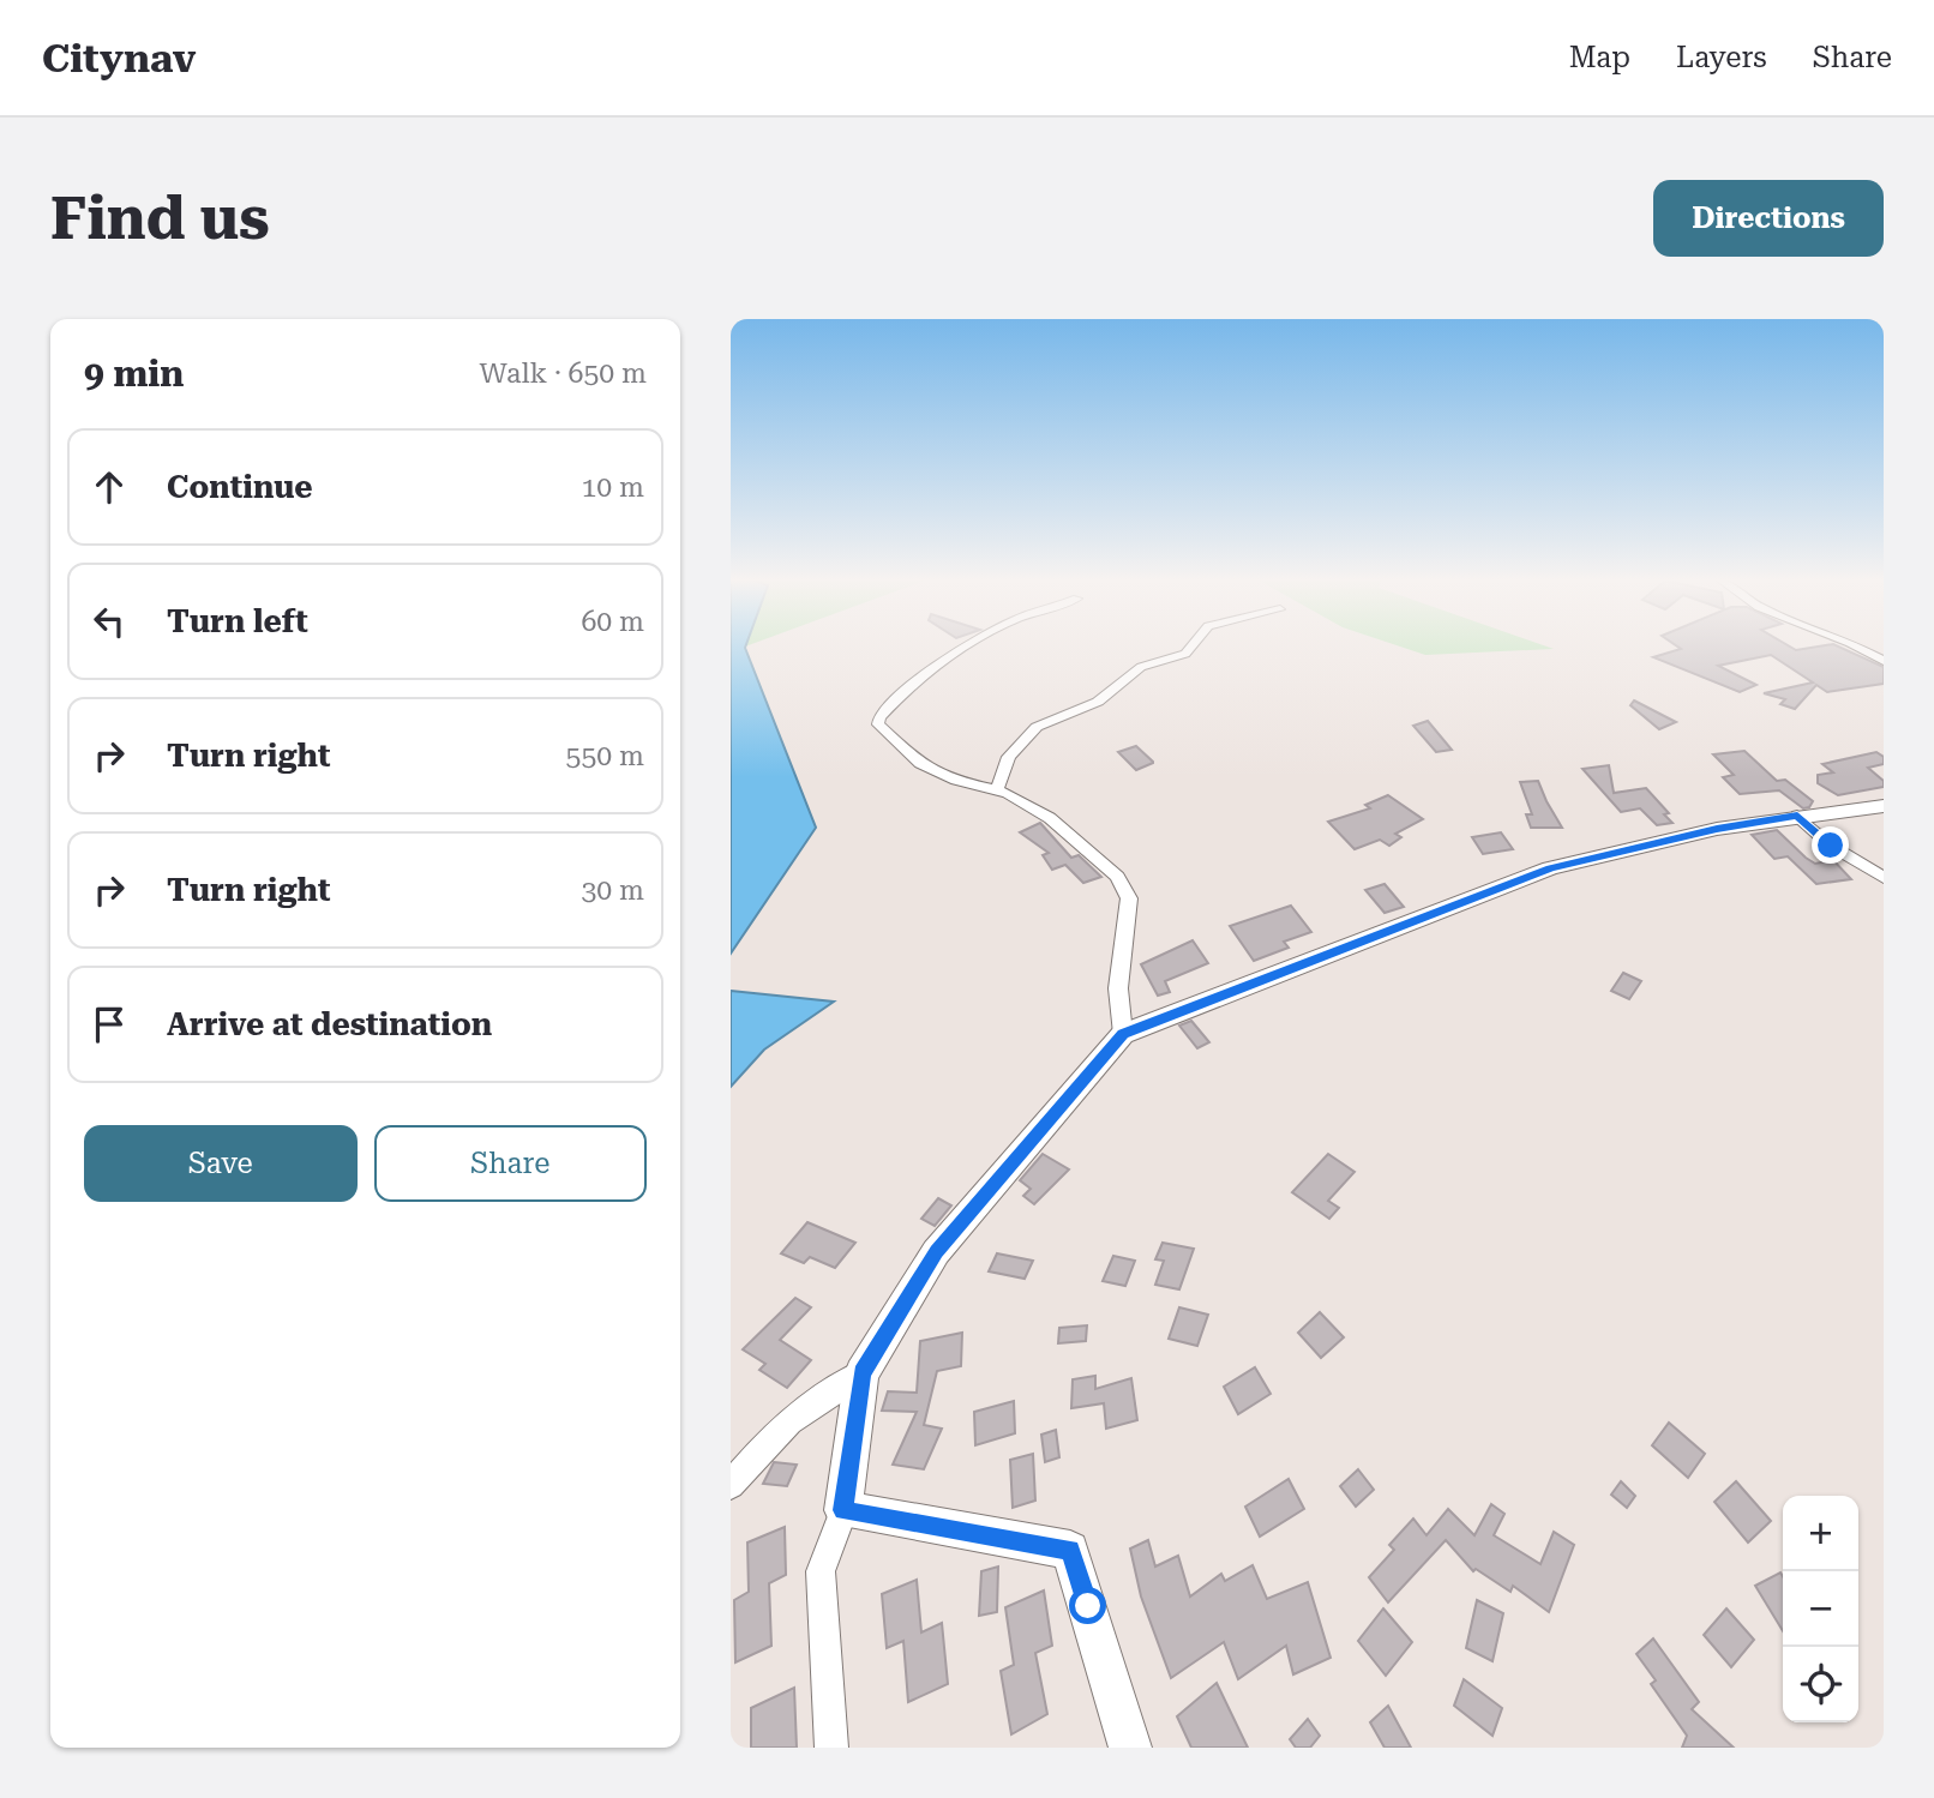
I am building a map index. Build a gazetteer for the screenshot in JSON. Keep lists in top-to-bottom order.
{
  "page": {
    "header": "Citynav",
    "nav": ["Map", "Layers", "Share"],
    "buttons": [
      "Directions",
      ["Save", "Share"]
    ],
    "title": "Find us",
    "heading": ["9 min", "Walk · 650 m"],
    "list": [
      ["Continue", "10 m"],
      ["Turn left", "60 m"],
      ["Turn right", "550 m"],
      ["Turn right", "30 m"],
      "Arrive at destination"
    ],
    "map_buttons": ["+", "−"]
  }
}
